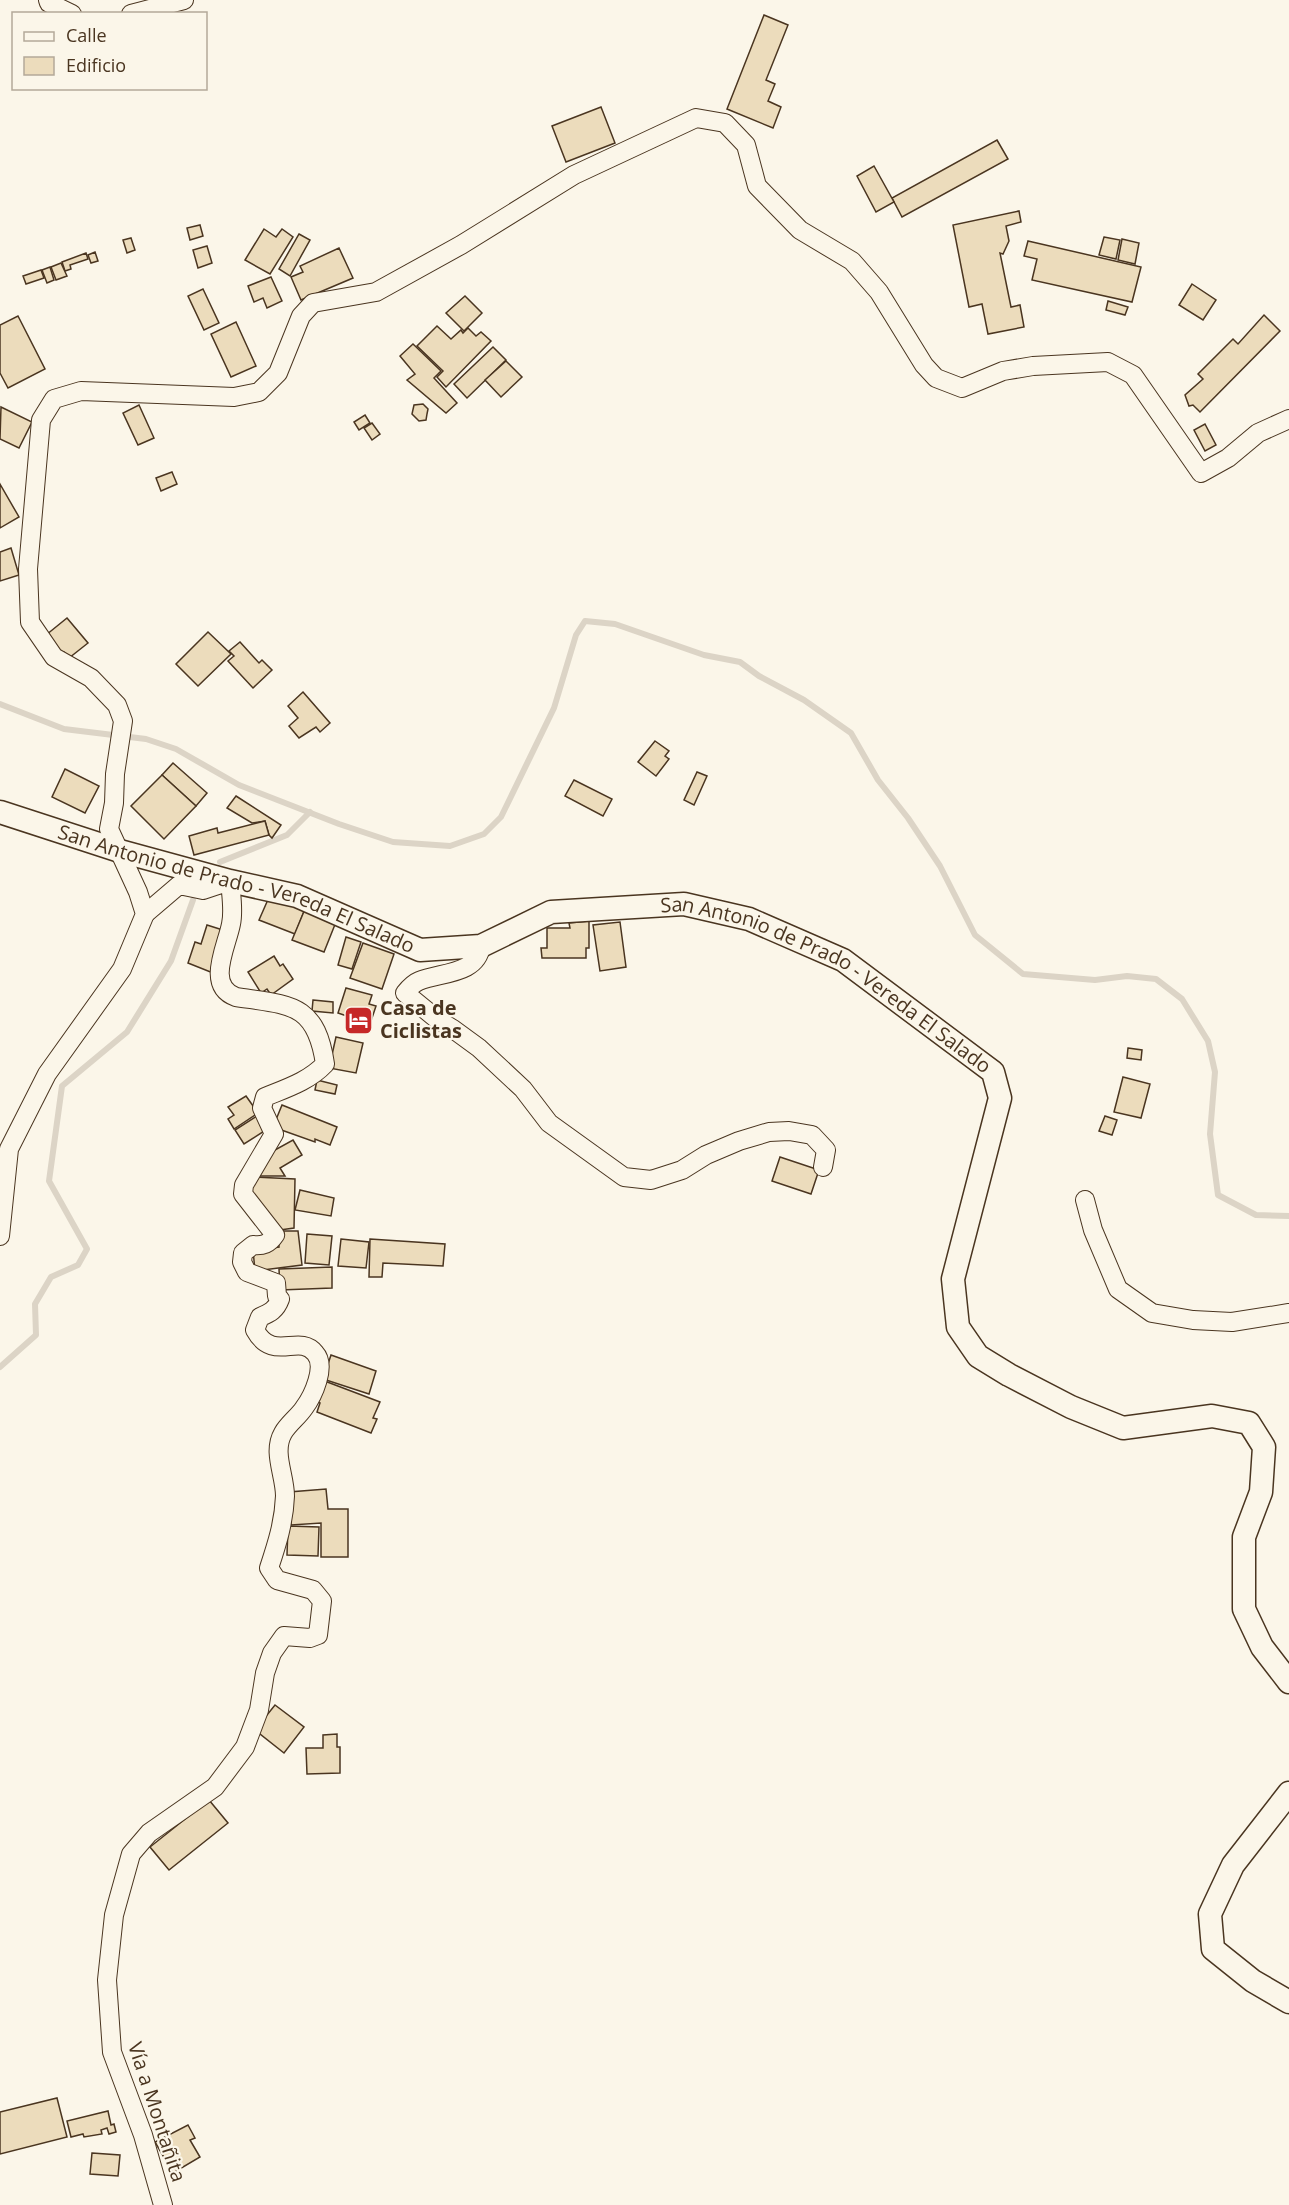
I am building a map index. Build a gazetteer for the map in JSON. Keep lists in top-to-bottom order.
{
  "streets": {
    "street": ["San Antonio de Prado - Vereda El Salado", "Vía a Montañita"]
  },
  "crossings": [
    ["San Antonio de Prado - Vereda El Salado", "Vía a Montañita"]
  ],
  "places": {
    "hotel": ["Casa de Ciclistas"]
  },
  "legend": ["Calle", "Edificio"]
}
